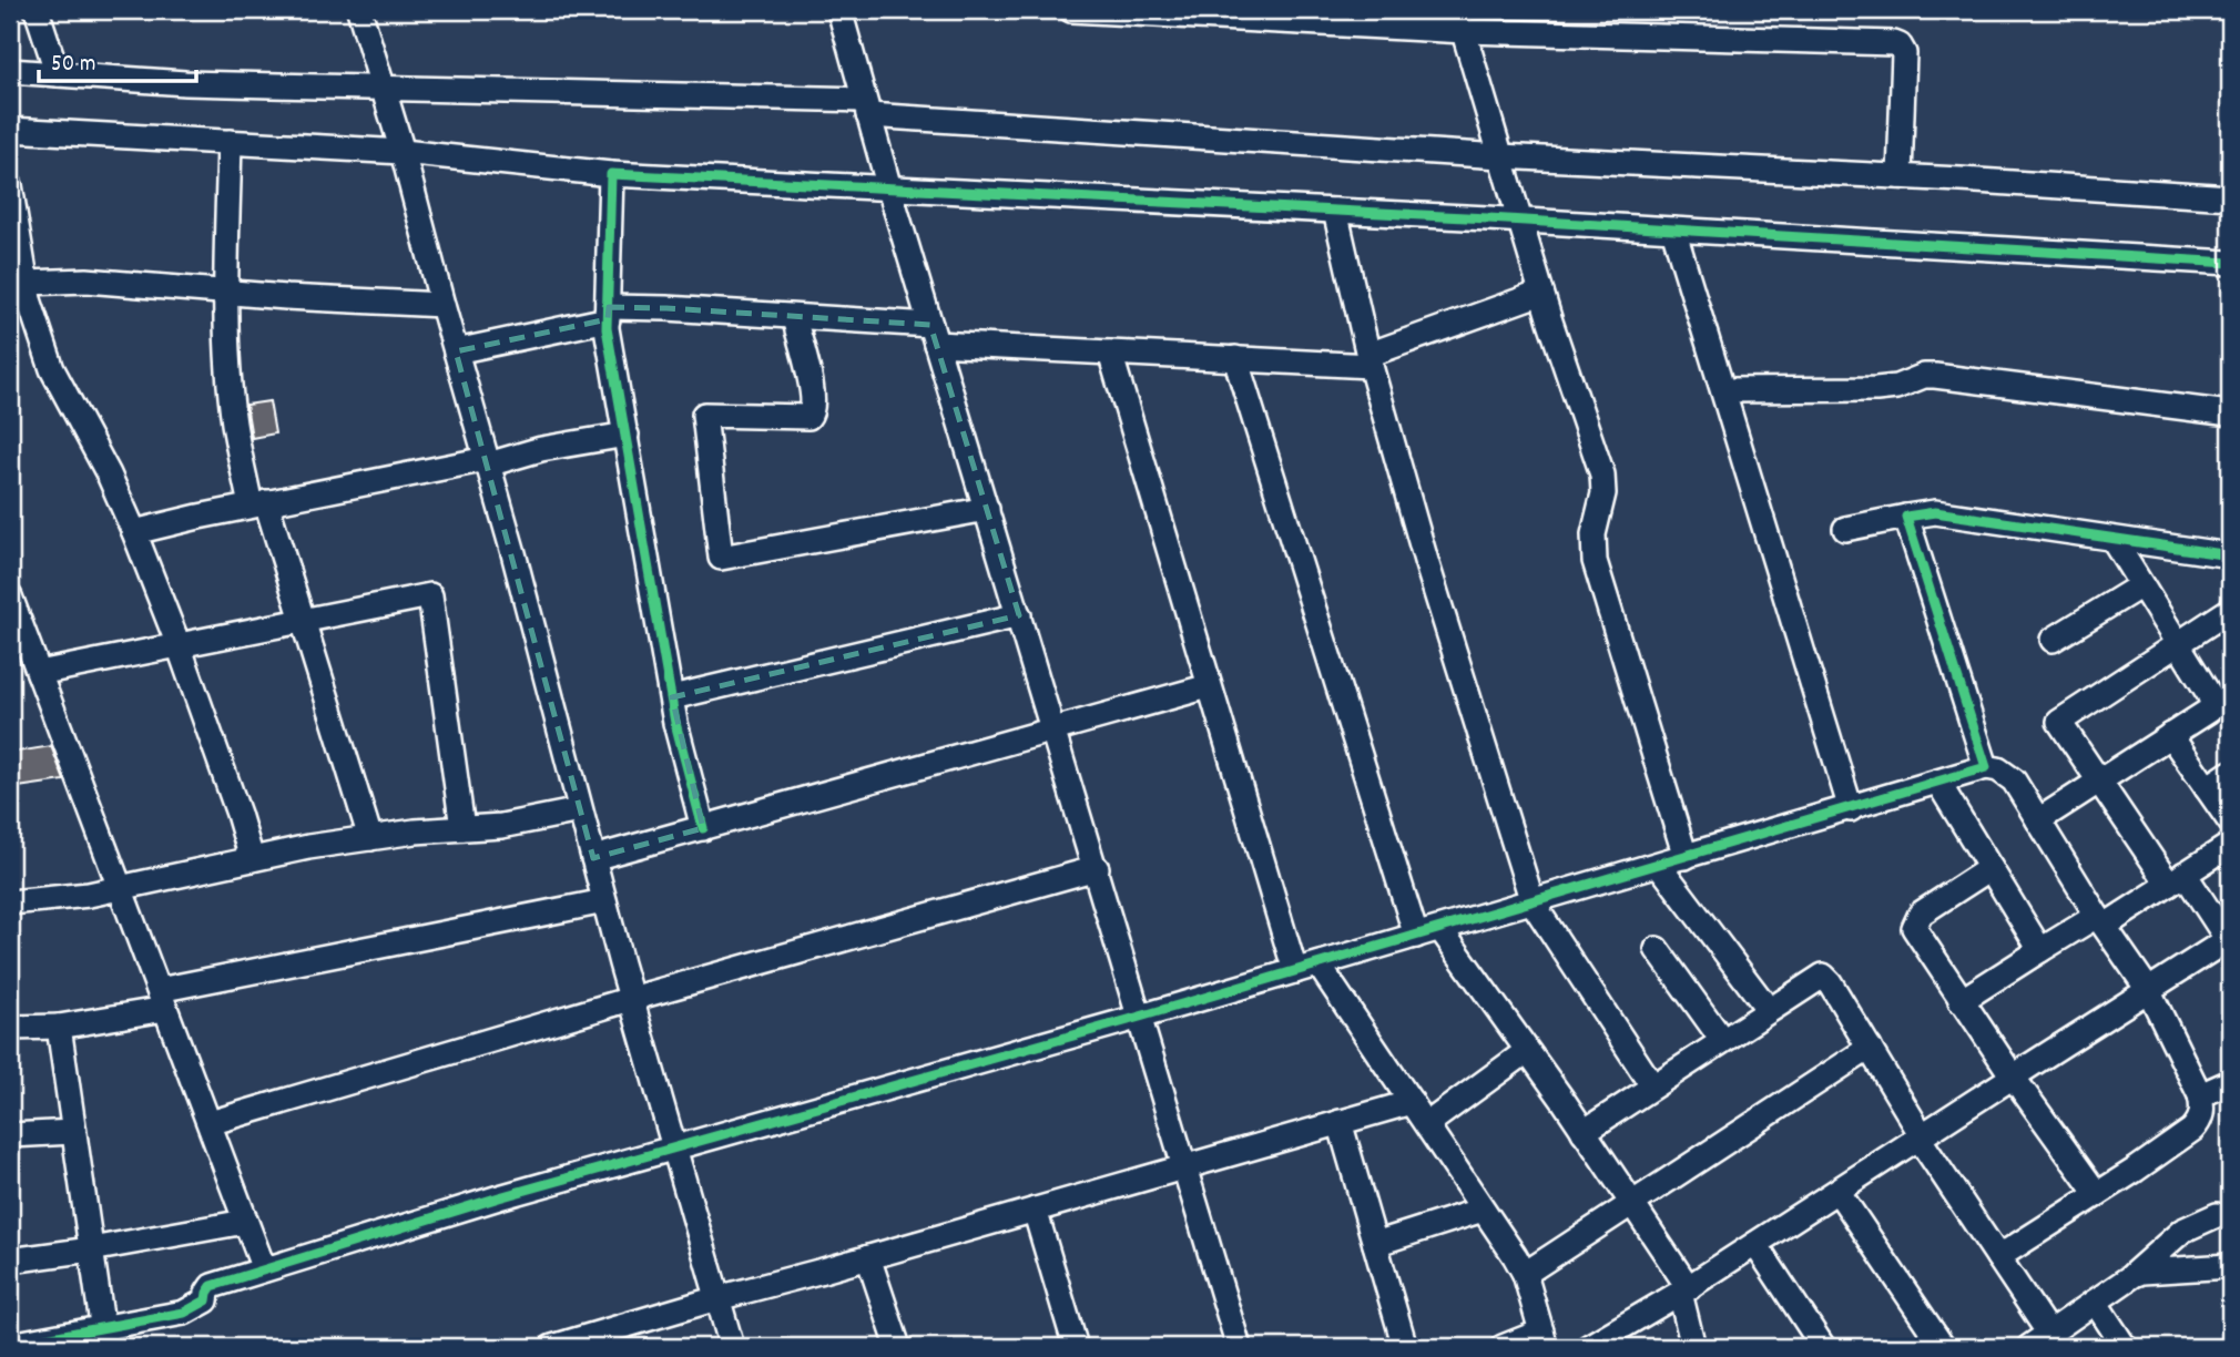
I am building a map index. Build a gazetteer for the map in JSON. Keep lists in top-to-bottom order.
{
  "scale_bar": "50 m"
}
